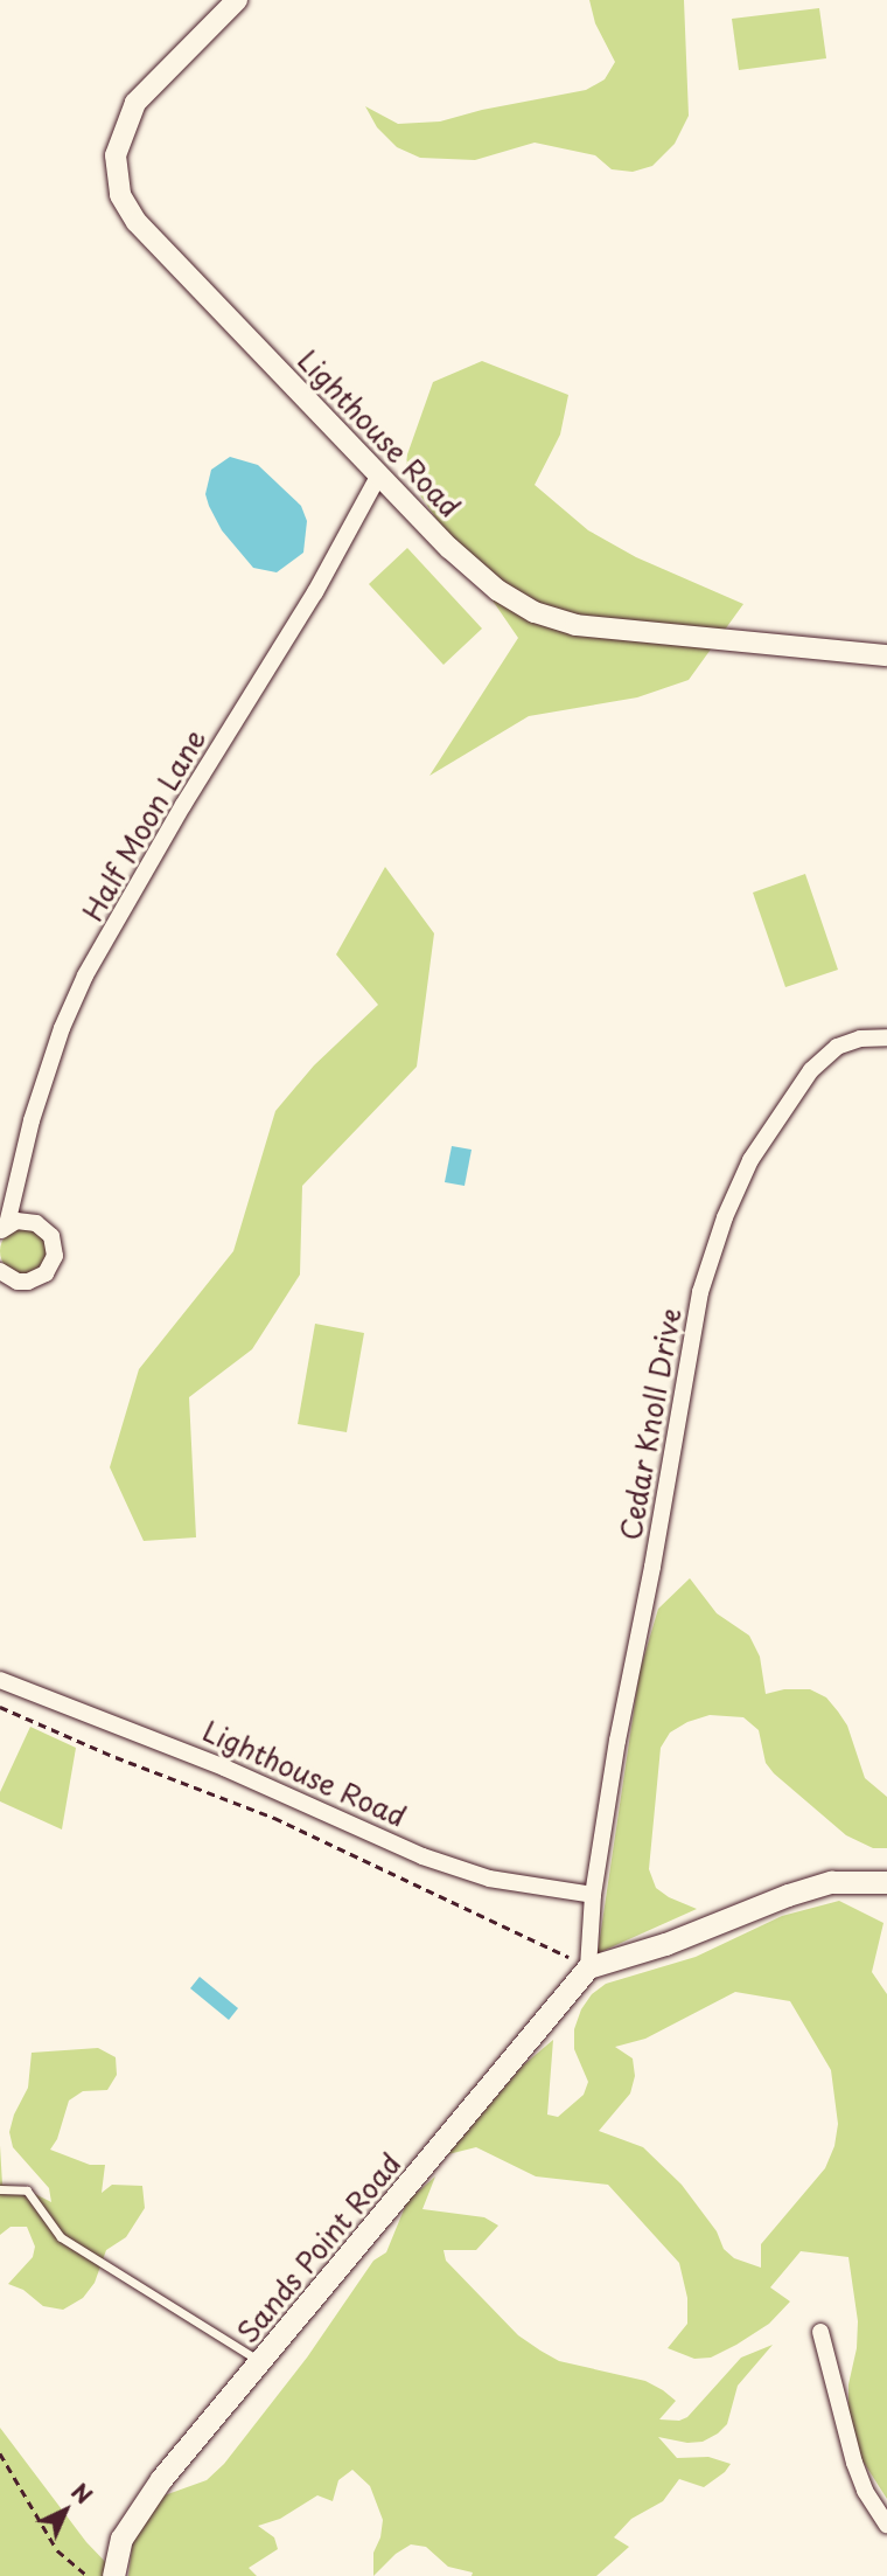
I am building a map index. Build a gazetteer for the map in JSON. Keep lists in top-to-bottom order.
{
  "streets": {
    "main road": ["Sands Point Road"],
    "street": ["Lighthouse Road", "Half Moon Lane", "Cedar Knoll Drive"]
  },
  "crossings": [
    ["Lighthouse Road", "Half Moon Lane"],
    ["Lighthouse Road", "Cedar Knoll Drive"]
  ],
  "north": "top right"
}
